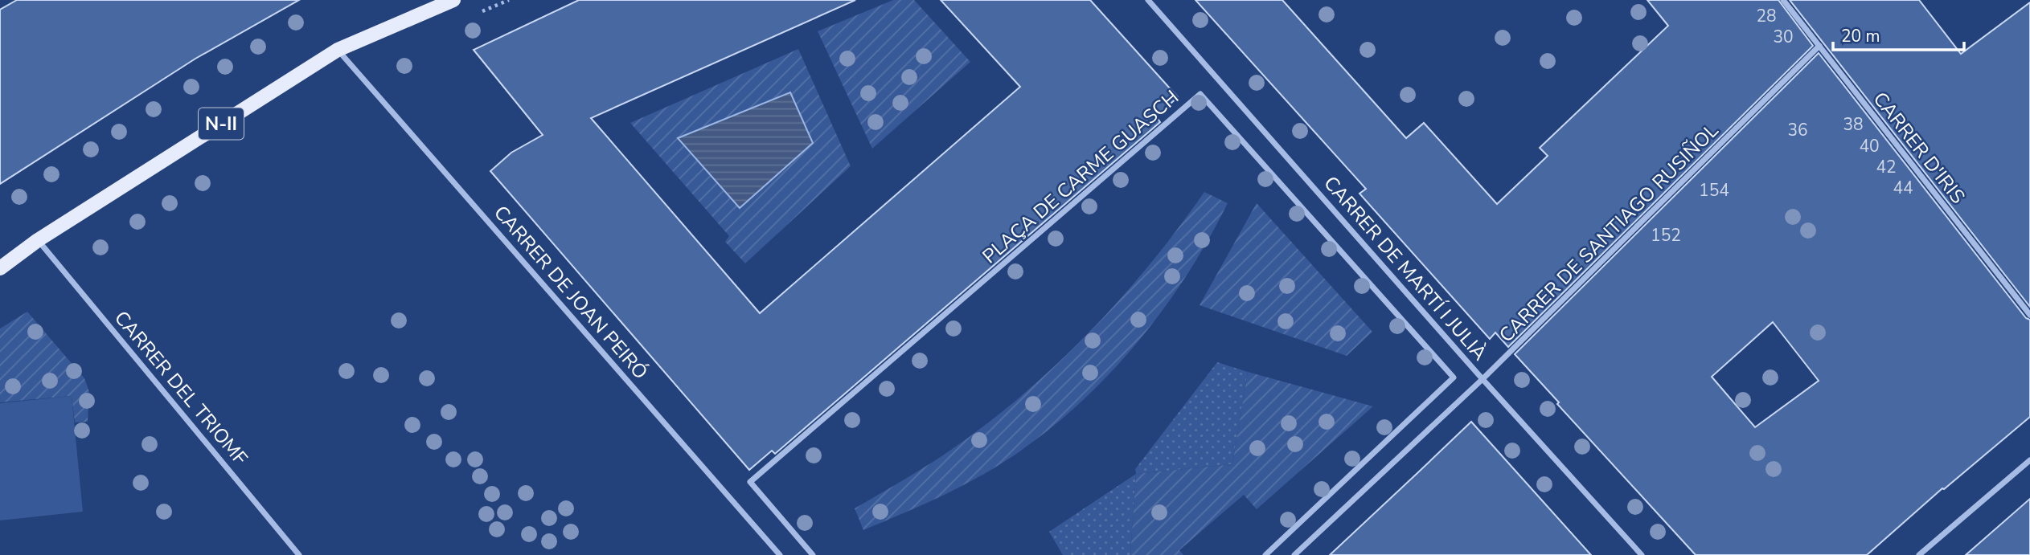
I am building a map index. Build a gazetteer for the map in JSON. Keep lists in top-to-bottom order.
{
  "streets": {
    "main road": ["N-II"],
    "street": [
      "CARRER D'IRIS",
      "PLAÇA DE CARME GUASCH",
      "CARRER DE SANTIAGO RUSIÑOL",
      "CARRER DE MARTÍ I JULIÀ",
      "CARRER DE JOAN PEIRÓ",
      "CARRER DEL TRIOMF"
    ]
  },
  "crossings": [
    ["N-II", "CARRER DE JOAN PEIRÓ"],
    ["N-II", "CARRER DEL TRIOMF"],
    ["CARRER D'IRIS", "CARRER DE SANTIAGO RUSIÑOL"],
    ["CARRER DE SANTIAGO RUSIÑOL", "CARRER DE MARTÍ I JULIÀ"]
  ],
  "house_numbers": [
    "28",
    "30",
    "38",
    "36",
    "40",
    "42",
    "44",
    "154",
    "152"
  ],
  "scale_bar": "20 m"
}
